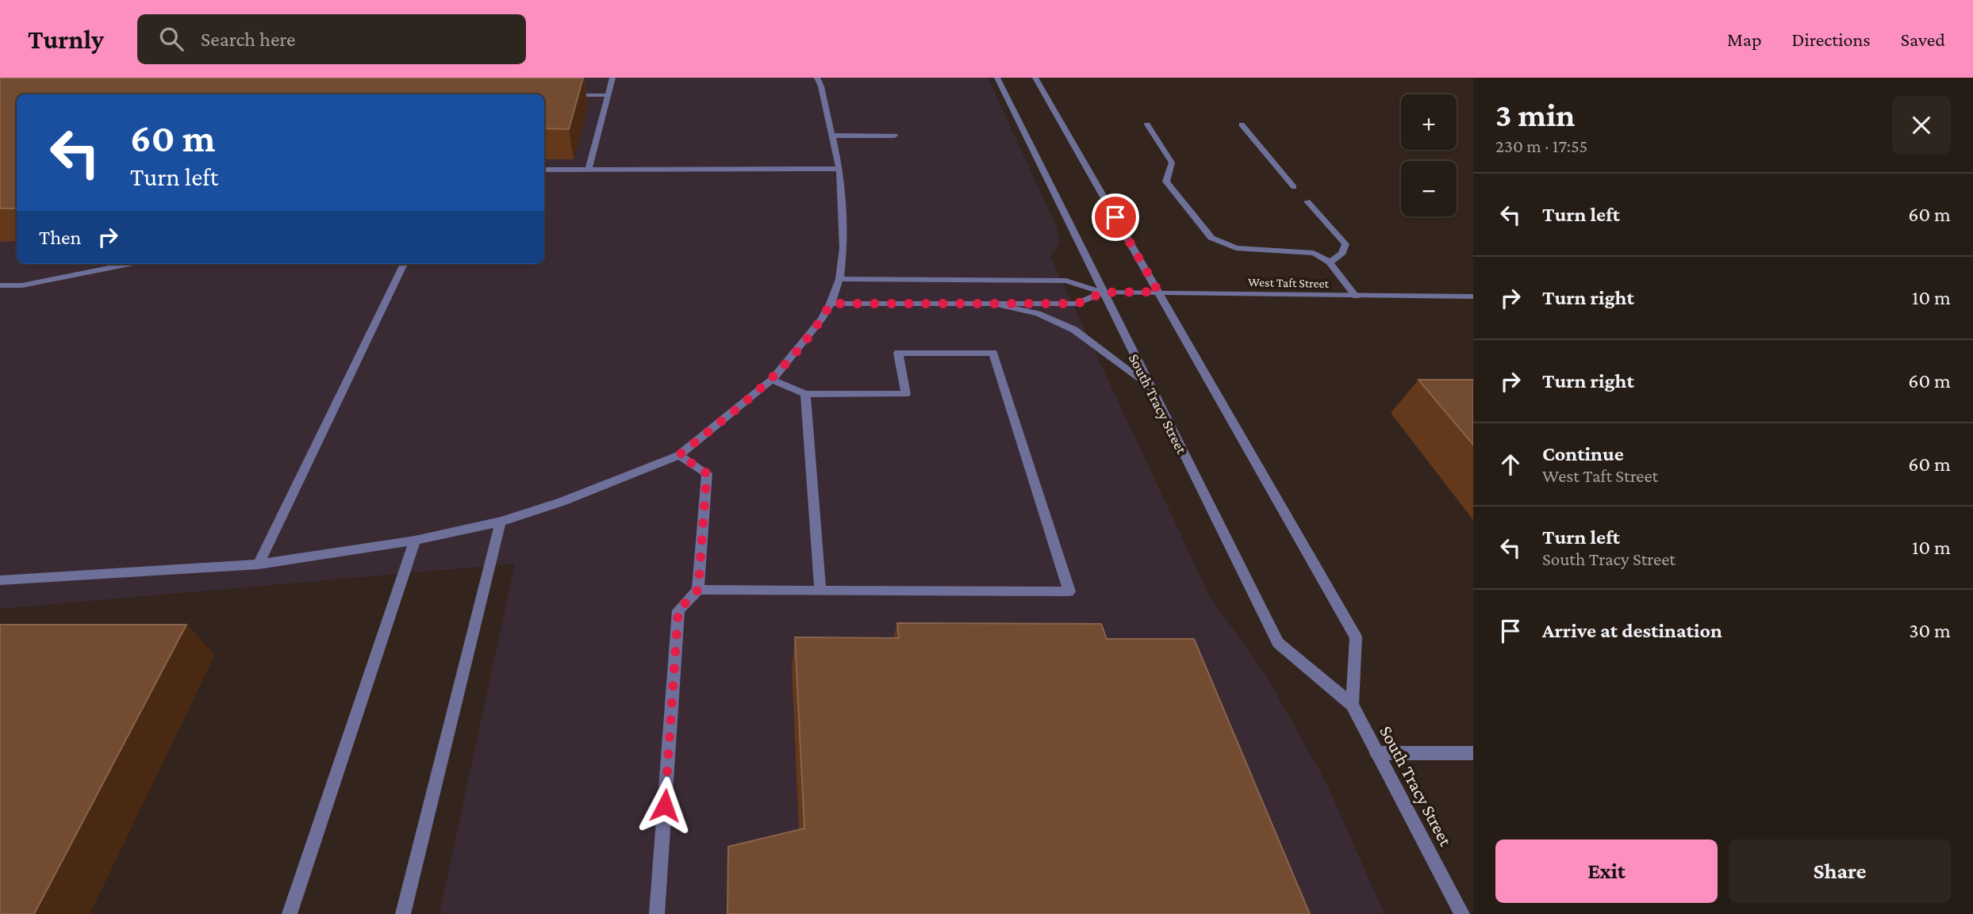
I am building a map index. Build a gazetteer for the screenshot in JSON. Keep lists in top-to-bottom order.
{
  "streets": {
    "street": ["West Taft Street", "South Tracy Street"]
  },
  "crossings": [
    ["West Taft Street", "South Tracy Street"]
  ],
  "page": {
    "header": "Turnly",
    "search": "Search here",
    "nav": ["Map", "Directions", "Saved"],
    "heading": ["3 min", "230 m · 17:55"],
    "map_buttons": ["+", "−"],
    "turn": ["60 m", "Turn left"],
    "list": [
      {
        "name": "Turn left",
        "value": "60 m"
      },
      {
        "name": "Turn right",
        "value": "10 m"
      },
      {
        "name": "Turn right",
        "value": "60 m"
      },
      {
        "name": "Continue",
        "note": "West Taft Street",
        "value": "60 m"
      },
      {
        "name": "Turn left",
        "note": "South Tracy Street",
        "value": "10 m"
      },
      {
        "name": "Arrive at destination",
        "value": "30 m"
      }
    ],
    "then": "Then",
    "buttons": ["Exit", "Share"]
  }
}
